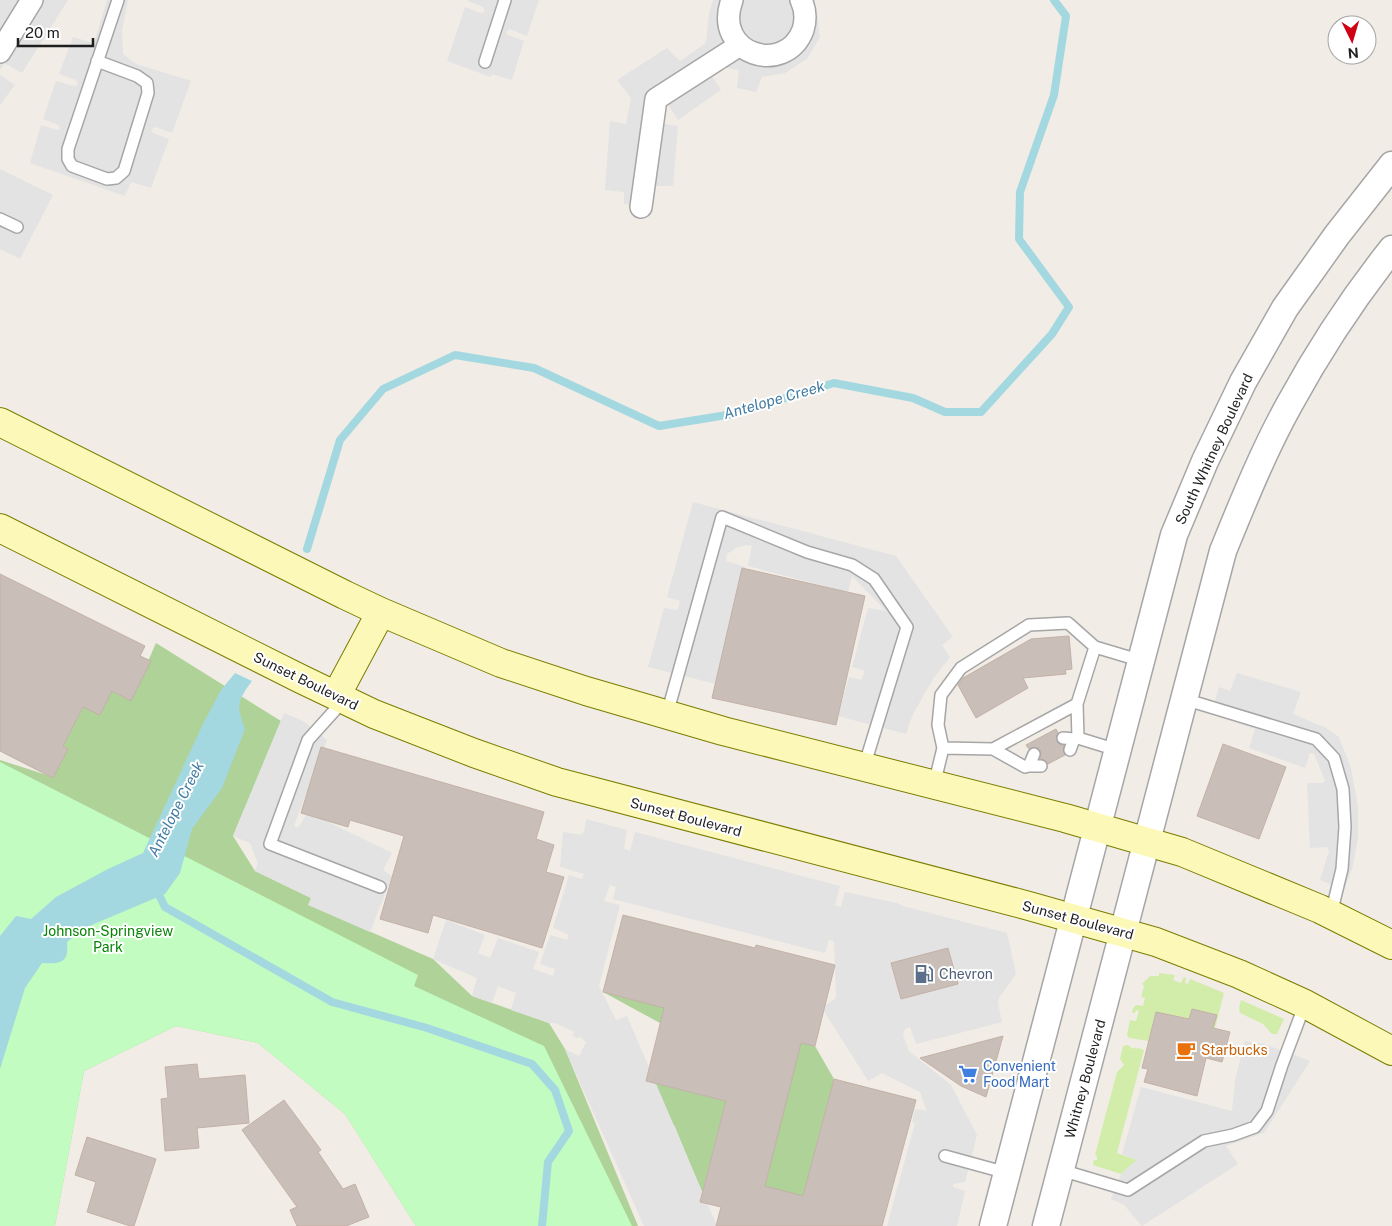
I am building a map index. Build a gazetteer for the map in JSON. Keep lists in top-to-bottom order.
{
  "streets": {
    "main road": ["Sunset Boulevard"],
    "street": ["South Whitney Boulevard", "Whitney Boulevard"]
  },
  "crossings": [
    ["South Whitney Boulevard", "Sunset Boulevard"],
    ["Sunset Boulevard", "Whitney Boulevard"]
  ],
  "water": ["Antelope Creek"],
  "parks": ["Johnson-Springview Park"],
  "places": {
    "fuel station": ["Chevron"],
    "cafe": ["Starbucks"],
    "supermarket": ["Convenient Food Mart"]
  },
  "scale_bar": "20 m",
  "north": "bottom"
}
